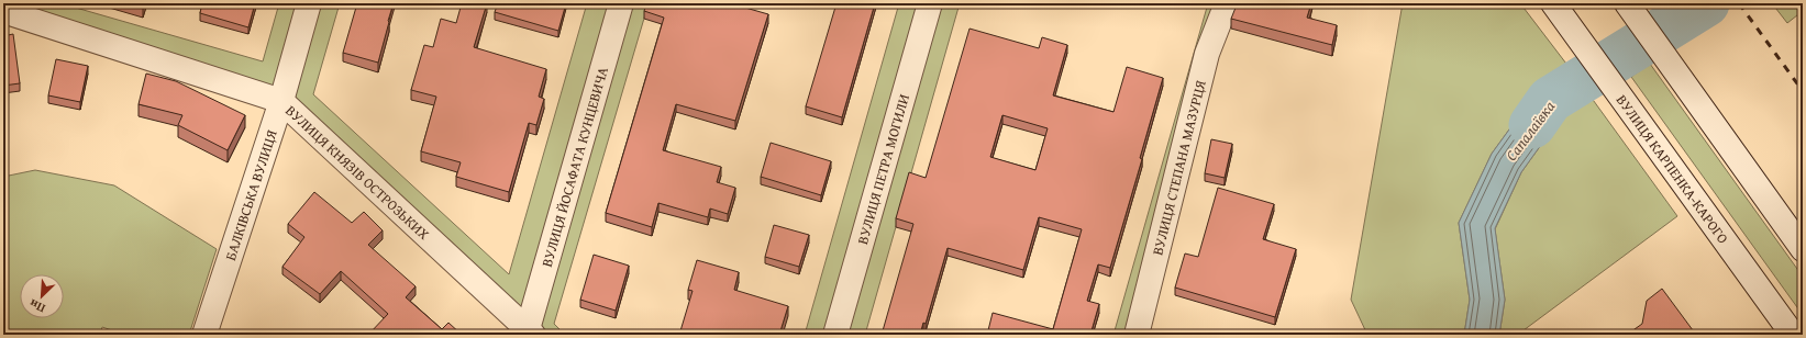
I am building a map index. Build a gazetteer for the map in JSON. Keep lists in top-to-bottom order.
{
  "streets": {
    "street": [
      "ВУЛИЦЯ ЙОСАФАТА КУНЦЕВИЧА",
      "ВУЛИЦЯ СТЕПАНА МАЗУРЦЯ",
      "ВУЛИЦЯ ПЕТРА МОГИЛИ",
      "ВУЛИЦЯ КАРПЕНКА-КАРОГО",
      "ВУЛИЦЯ КНЯЗІВ ОСТРОЗЬКИХ",
      "БАЛКІВСЬКА ВУЛИЦЯ"
    ]
  },
  "crossings": [
    ["ВУЛИЦЯ ЙОСАФАТА КУНЦЕВИЧА", "ВУЛИЦЯ КНЯЗІВ ОСТРОЗЬКИХ"],
    ["ВУЛИЦЯ КНЯЗІВ ОСТРОЗЬКИХ", "БАЛКІВСЬКА ВУЛИЦЯ"]
  ],
  "water": ["Сапалаївка"],
  "north": "bottom left"
}
